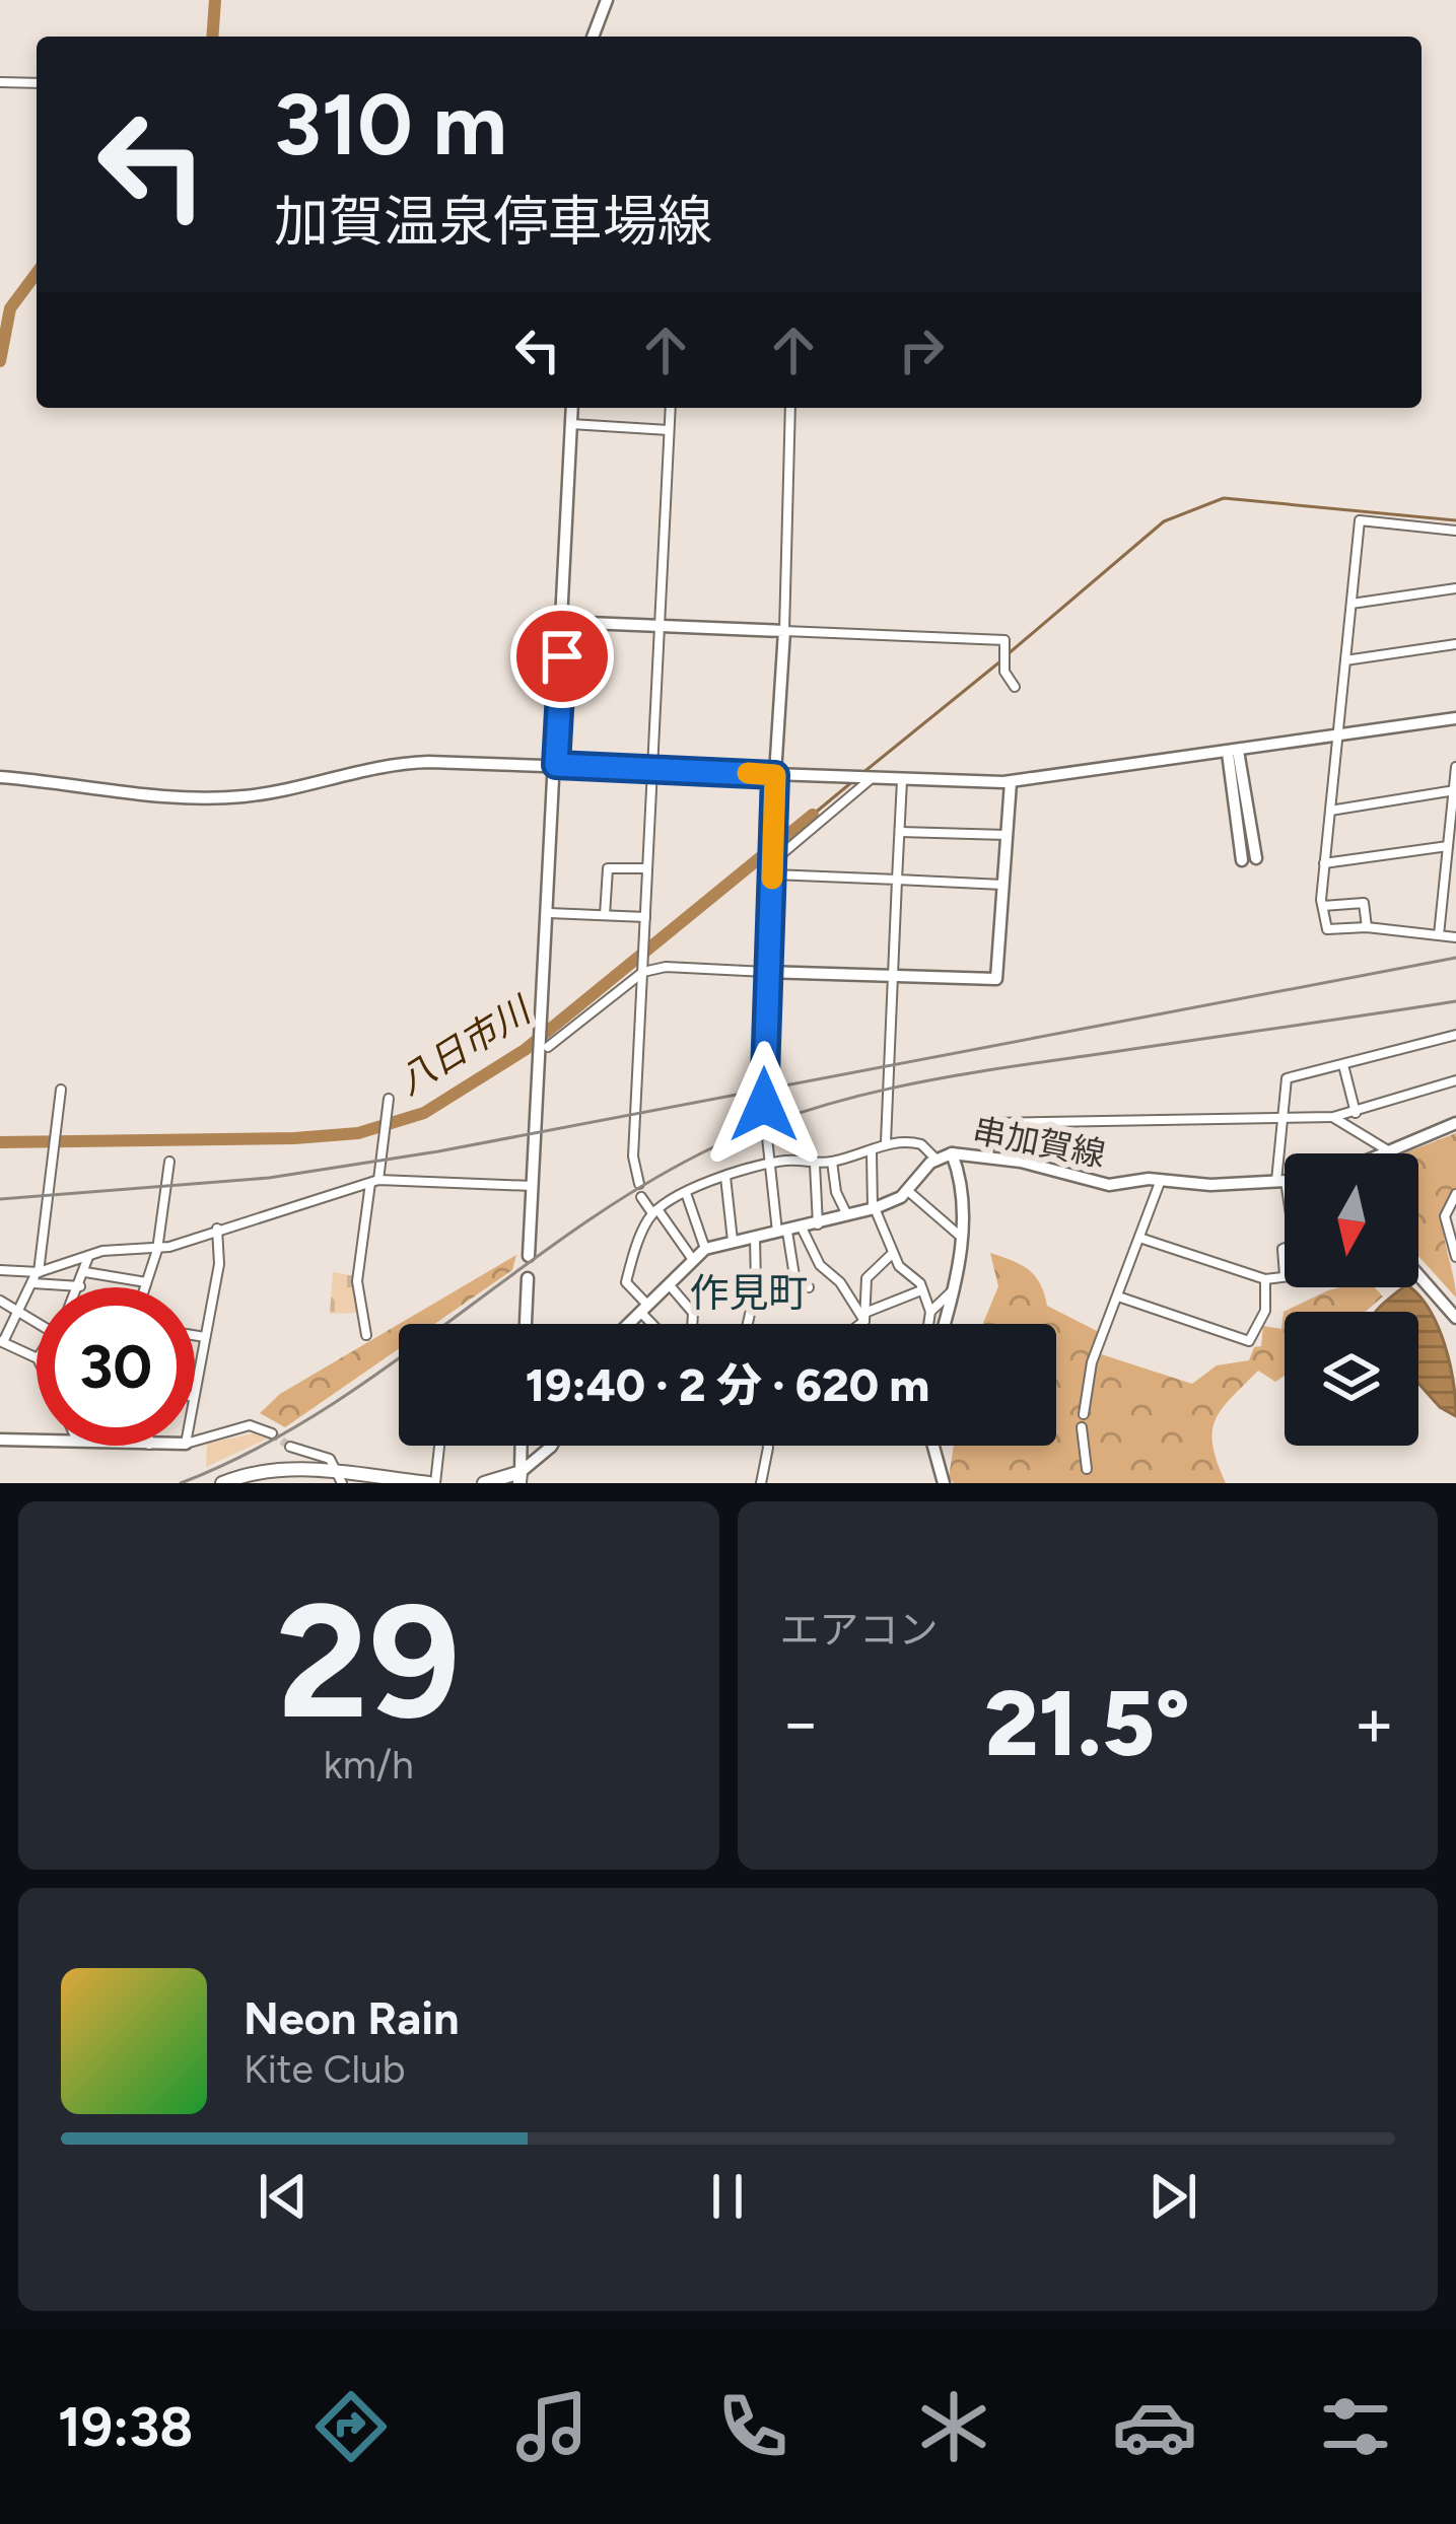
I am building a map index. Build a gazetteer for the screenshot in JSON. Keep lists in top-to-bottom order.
{
  "streets": {
    "main road": ["串加賀線"]
  },
  "districts": ["作見町"],
  "water": ["八日市川"],
  "north": "bottom",
  "page": {
    "turn": ["310 m", "加賀温泉停車場線"],
    "limit": "30",
    "trip": "19:40 · 2 分 · 620 m",
    "tile": [
      ["29", "km/h"],
      "エアコン"
    ],
    "heat": ["−", "21.5°", "+"],
    "song": ["Neon Rain", "Kite Club"],
    "tabs": "19:38"
  }
}
